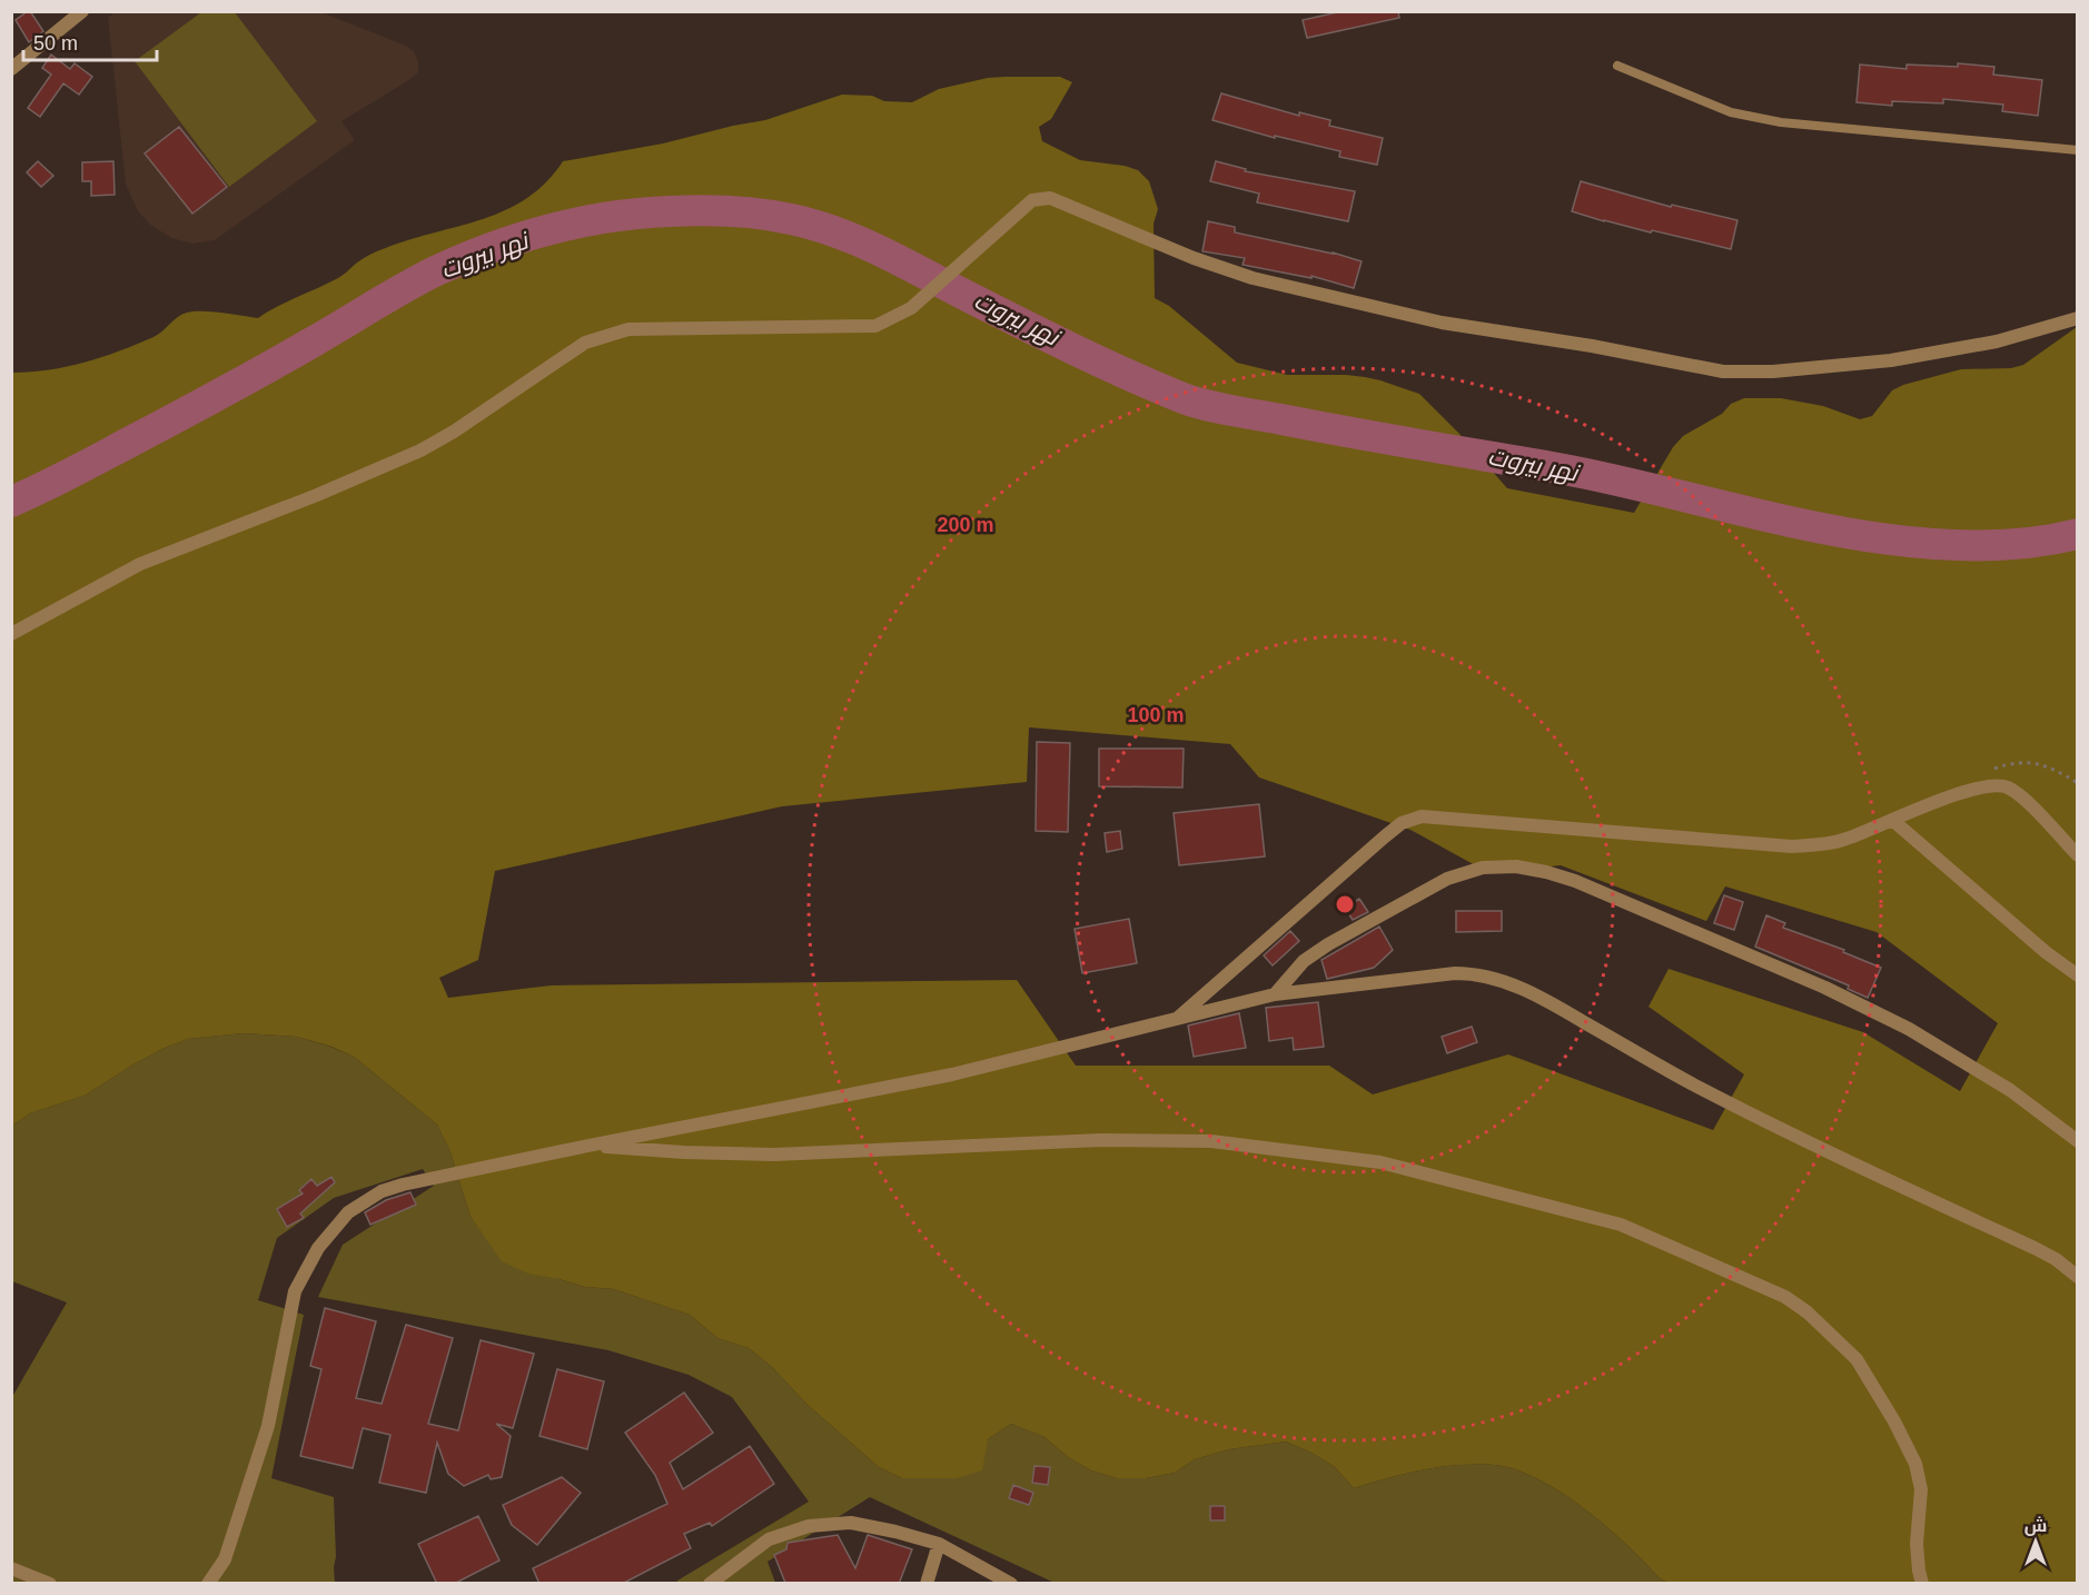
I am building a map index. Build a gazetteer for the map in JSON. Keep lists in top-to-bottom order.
{
  "water": ["نهر بيروت"],
  "scale_bar": "50 m",
  "north": "top",
  "rings": ["200 m", "100 m"]
}
